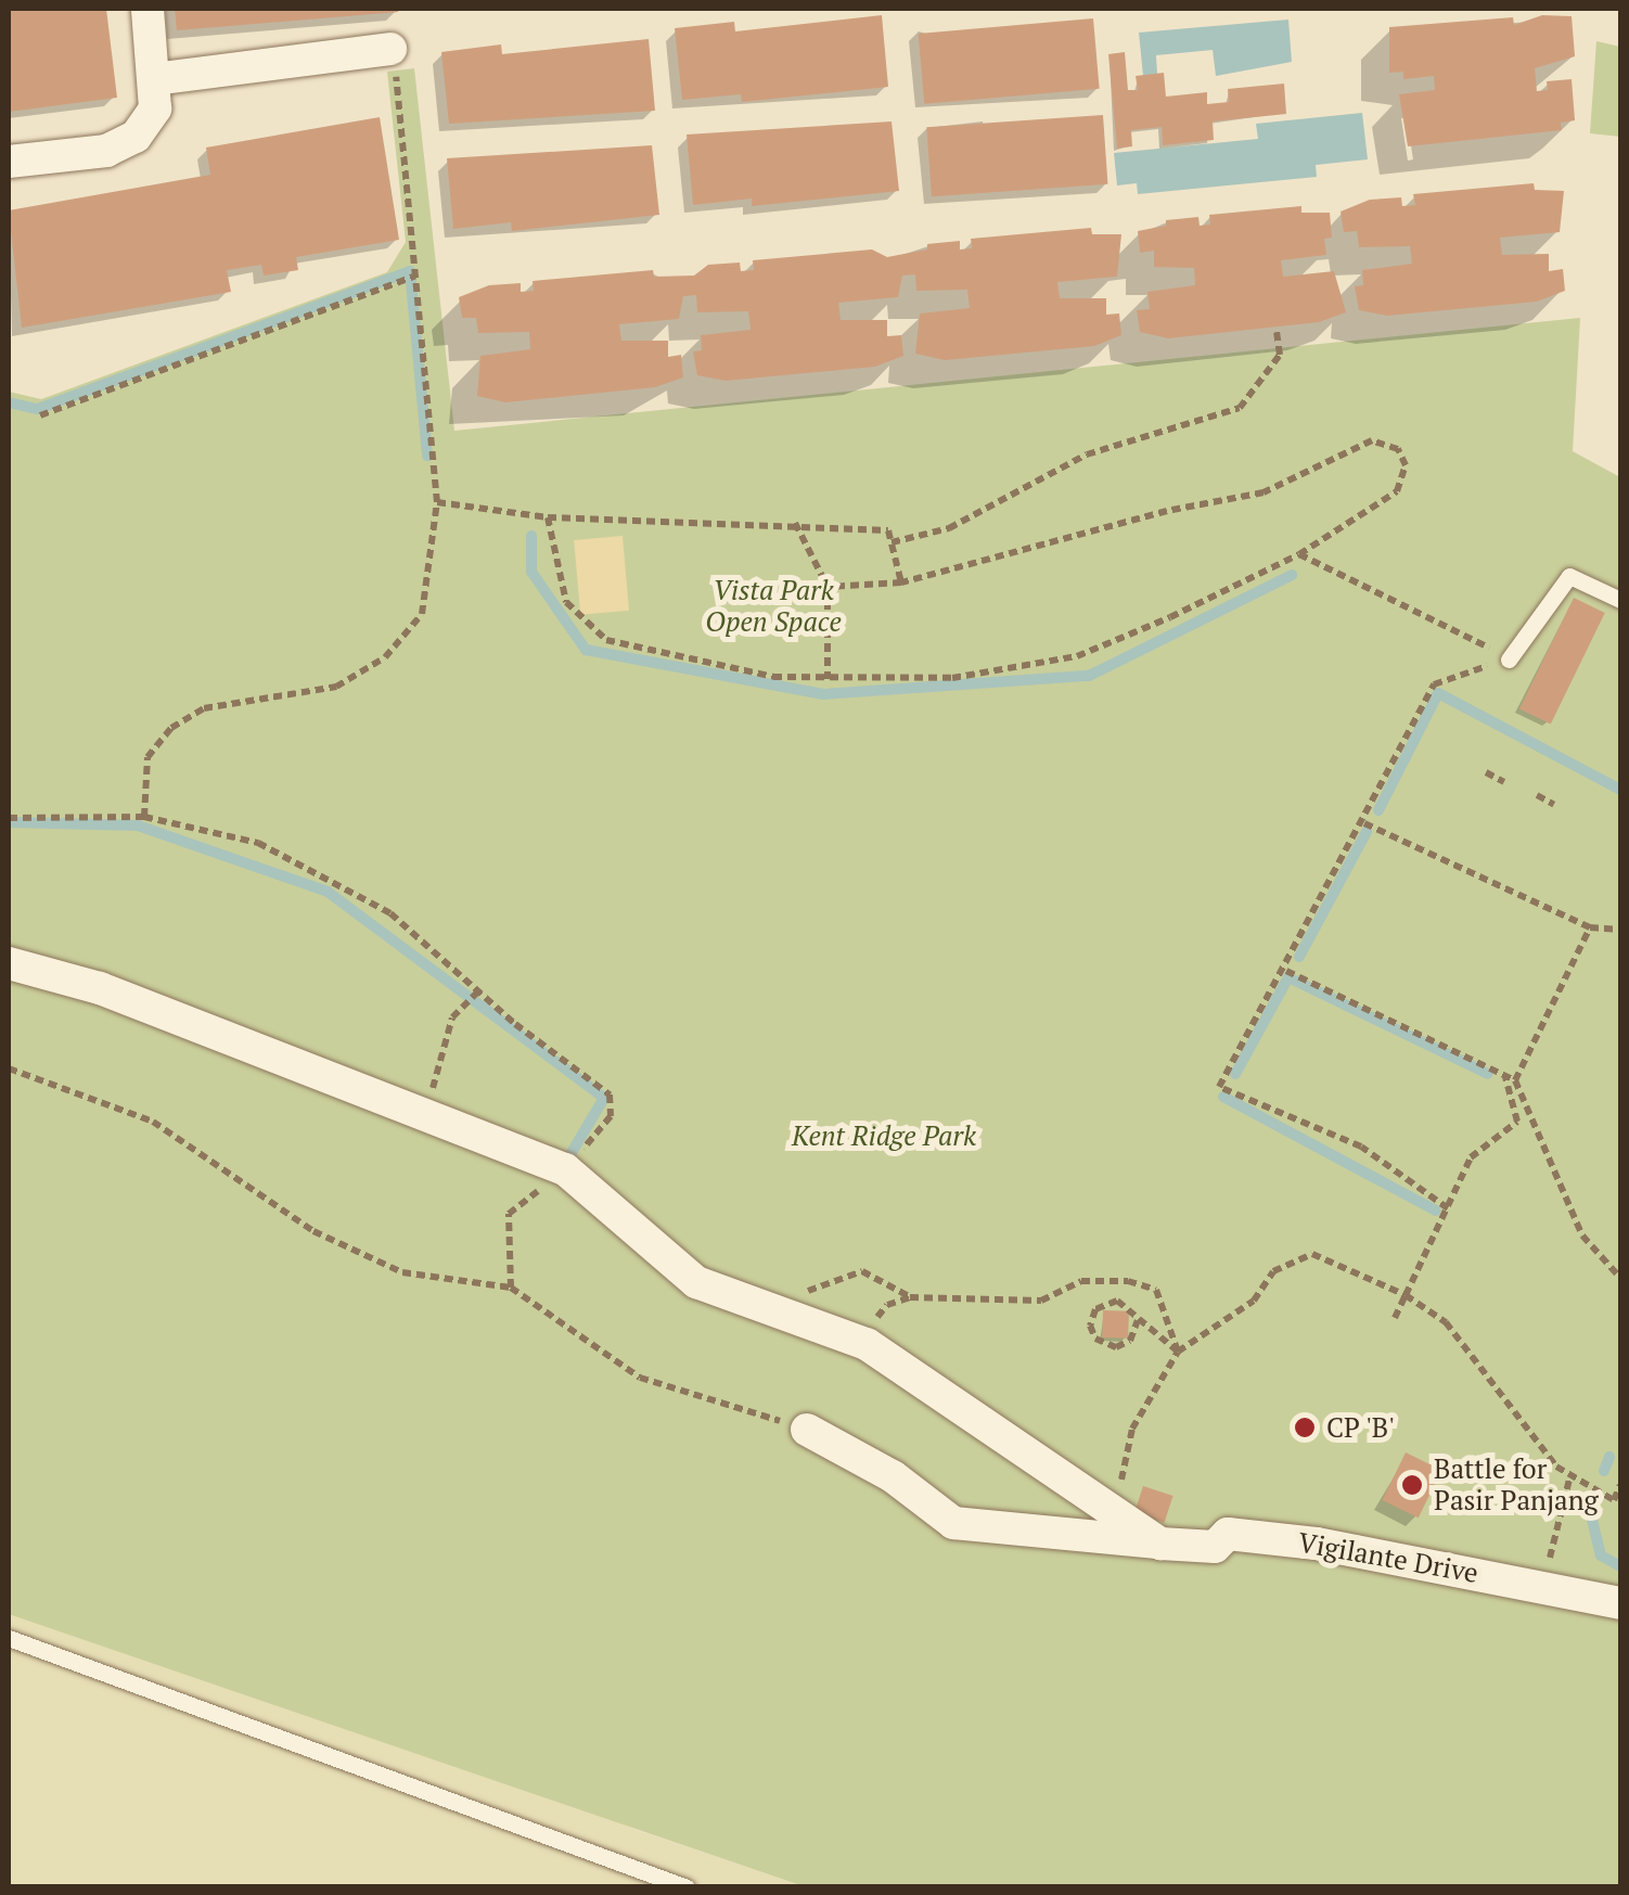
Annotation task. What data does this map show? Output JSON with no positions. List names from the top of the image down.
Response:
{
  "streets": {
    "street": ["Vigilante Drive"]
  },
  "parks": ["Vista Park Open Space", "Kent Ridge Park"],
  "places": ["CP 'B'", "Battle for Pasir Panjang"]
}
